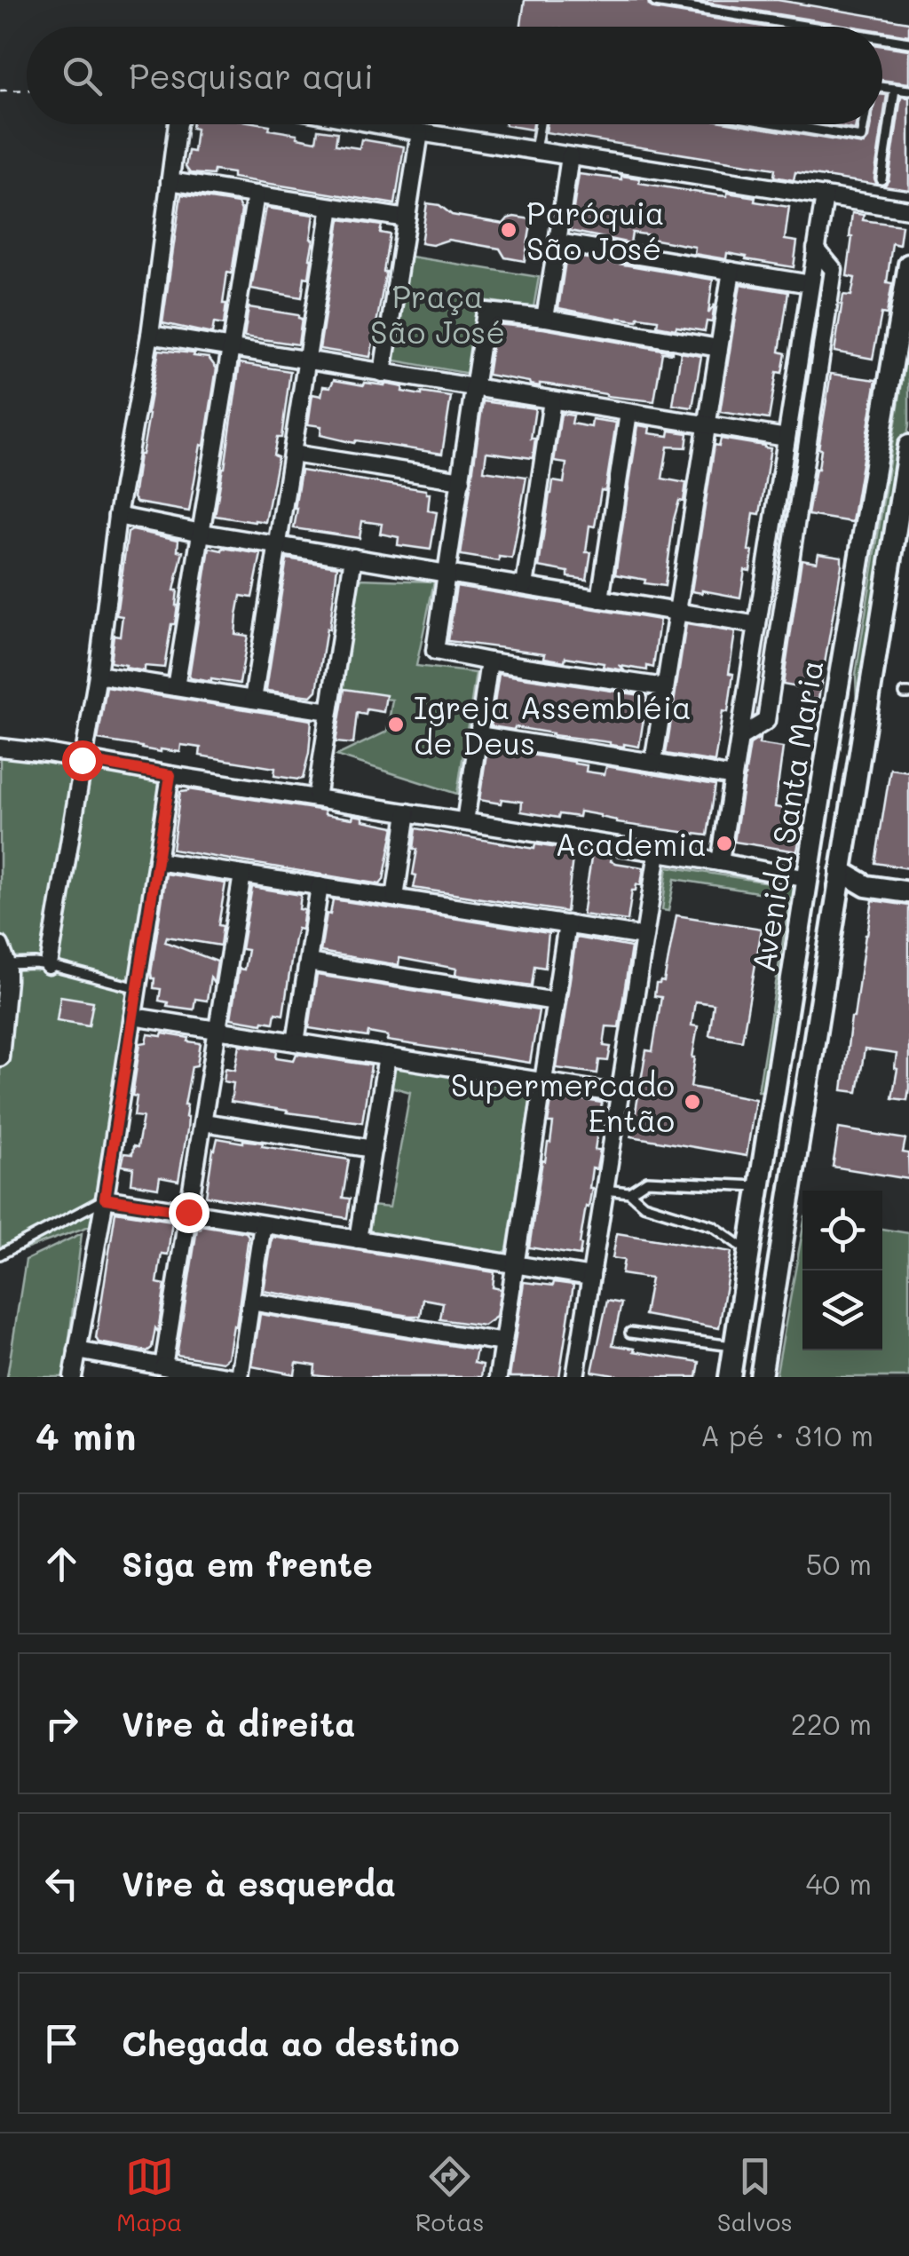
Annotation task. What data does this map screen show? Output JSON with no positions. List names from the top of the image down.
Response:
{
  "streets": {
    "main road": ["Avenida Santa Maria"]
  },
  "parks": ["Praça São José"],
  "places": [
    "Paróquia São José",
    "Igreja Assembléia de Deus",
    "Academia",
    "Supermercado Então"
  ],
  "page": {
    "search": "Pesquisar aqui",
    "heading": ["4 min", "A pé · 310 m"],
    "list": [
      ["Siga em frente", "50 m"],
      ["Vire à direita", "220 m"],
      ["Vire à esquerda", "40 m"],
      "Chegada ao destino"
    ],
    "nav": ["Mapa", "Rotas", "Salvos"]
  }
}
